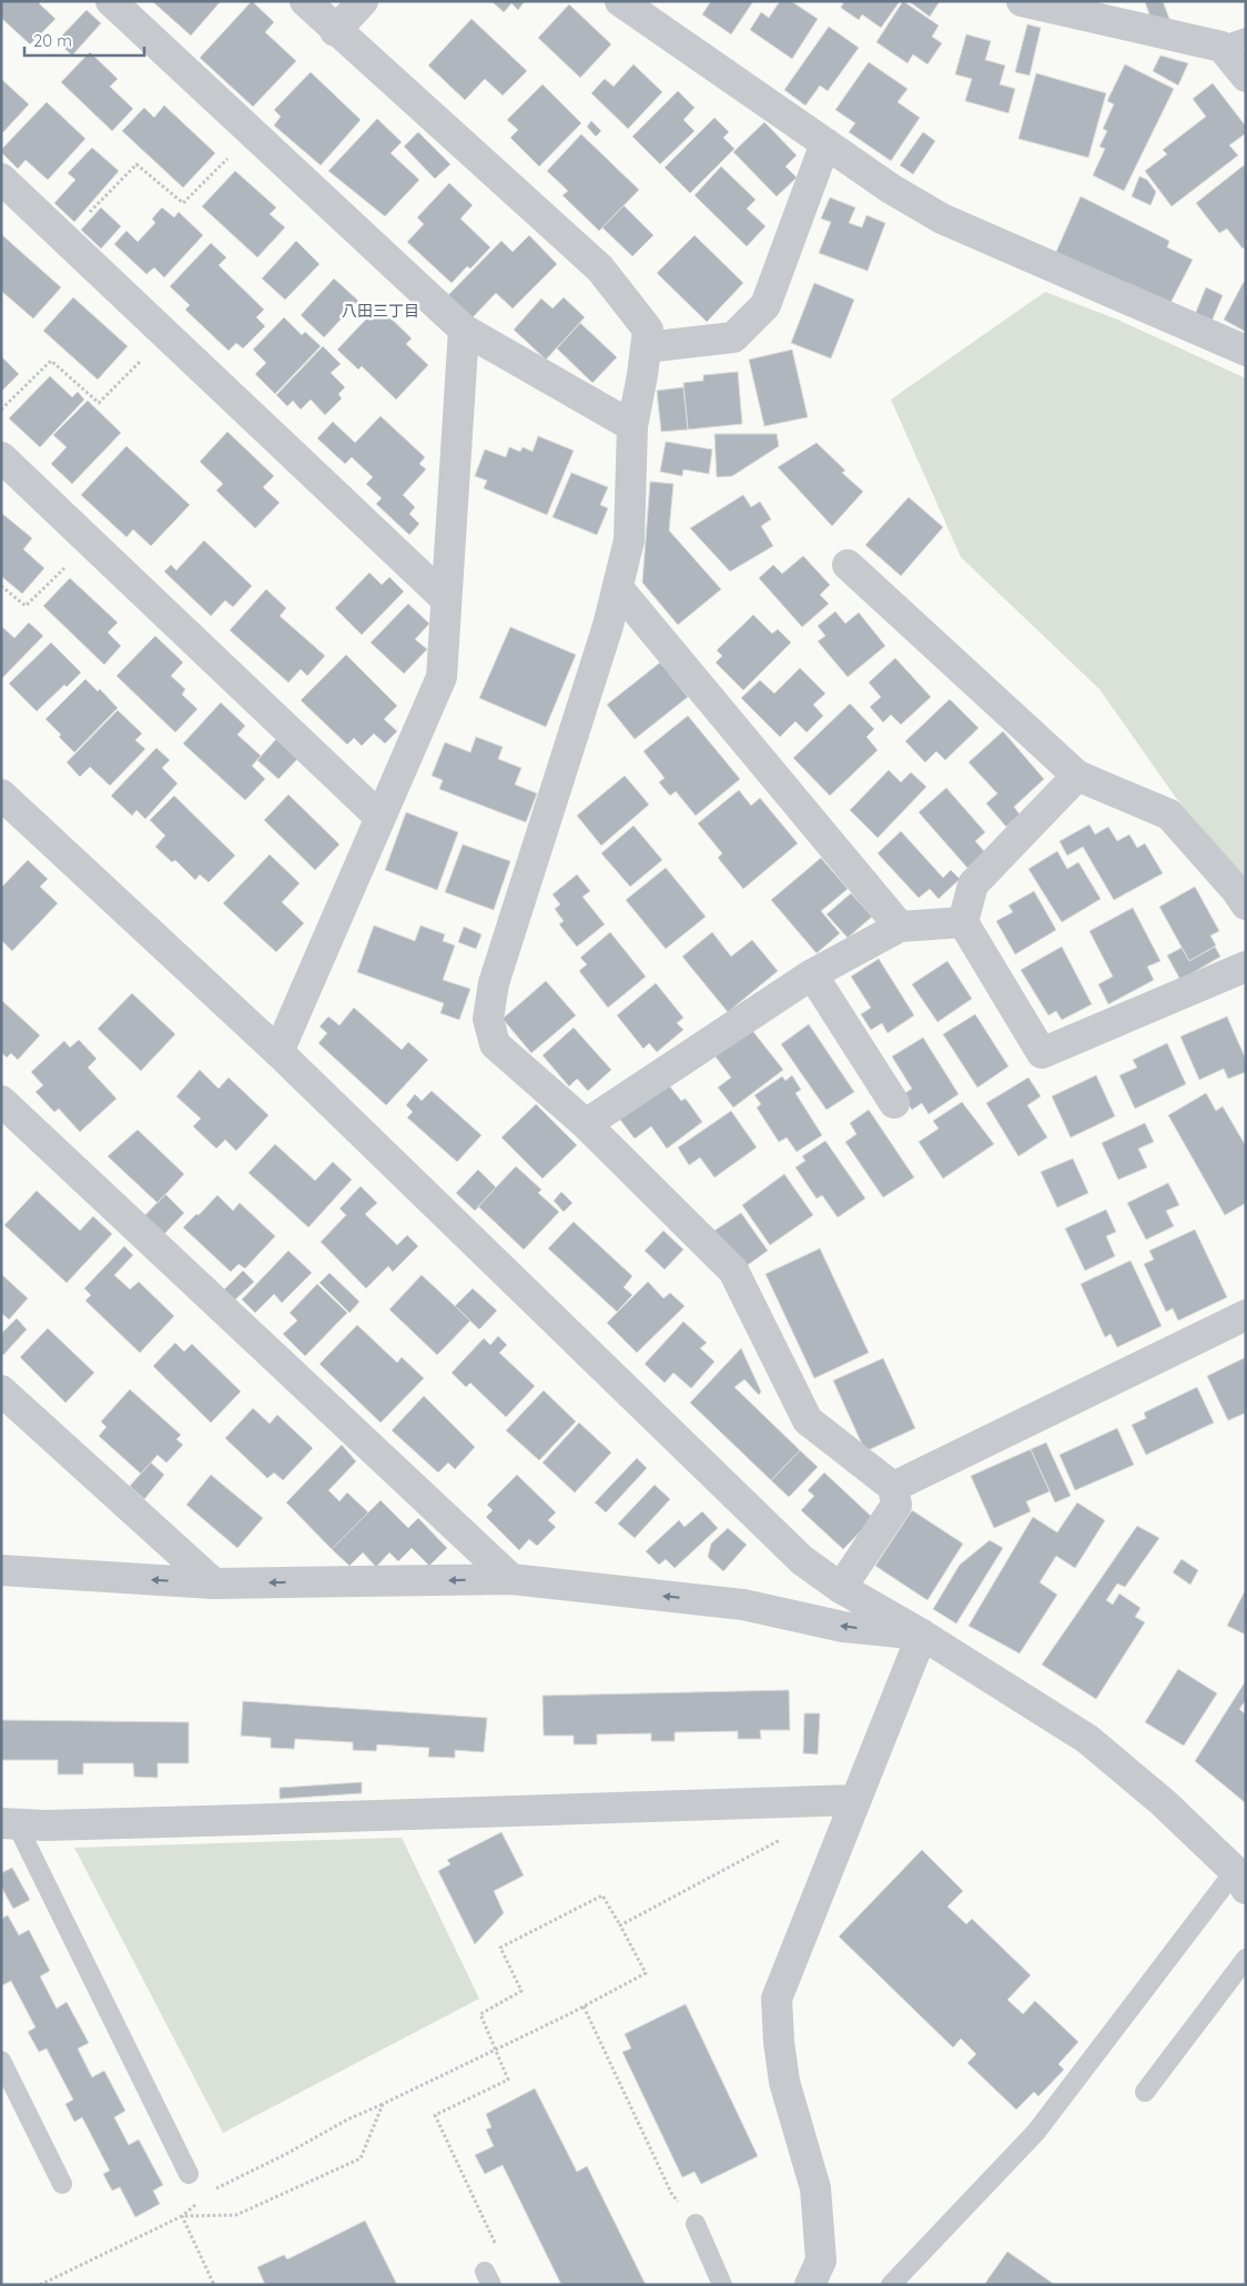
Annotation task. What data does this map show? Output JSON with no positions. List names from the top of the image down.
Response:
{
  "districts": ["八田三丁目"],
  "scale_bar": "20 m"
}
